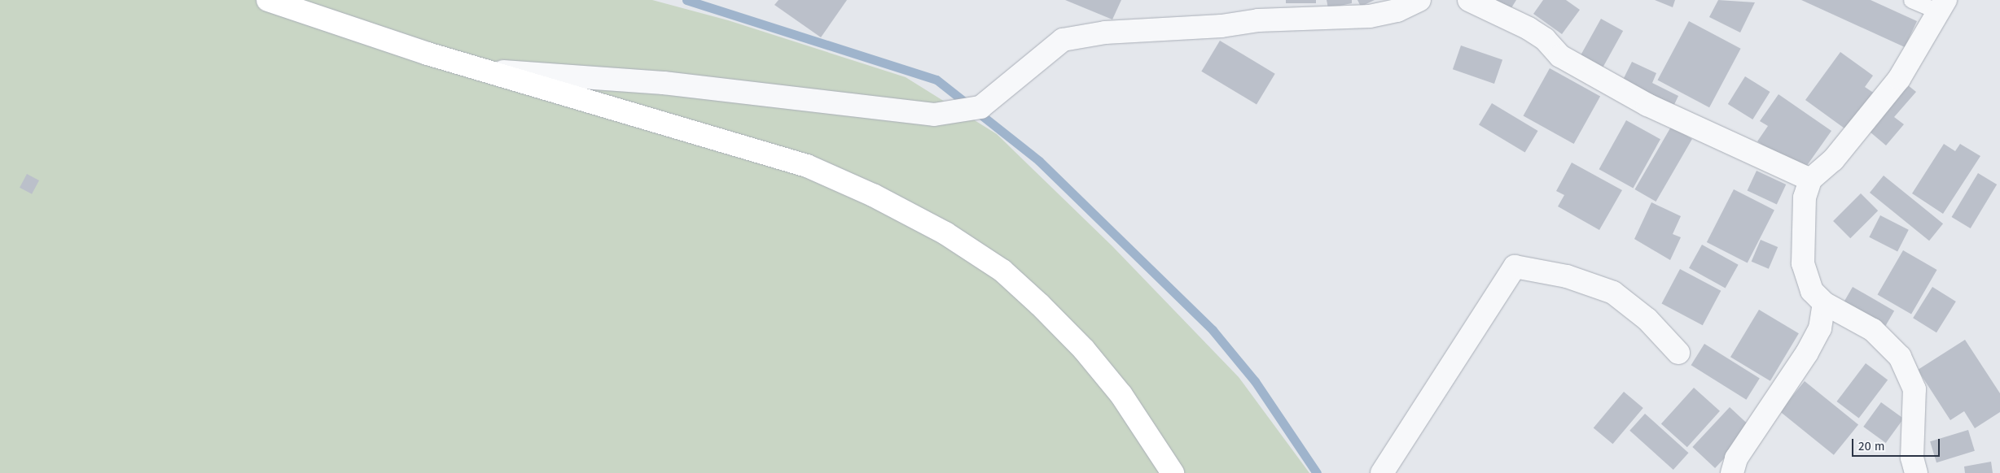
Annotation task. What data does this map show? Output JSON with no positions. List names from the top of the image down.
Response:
{
  "scale_bar": "20 m"
}
